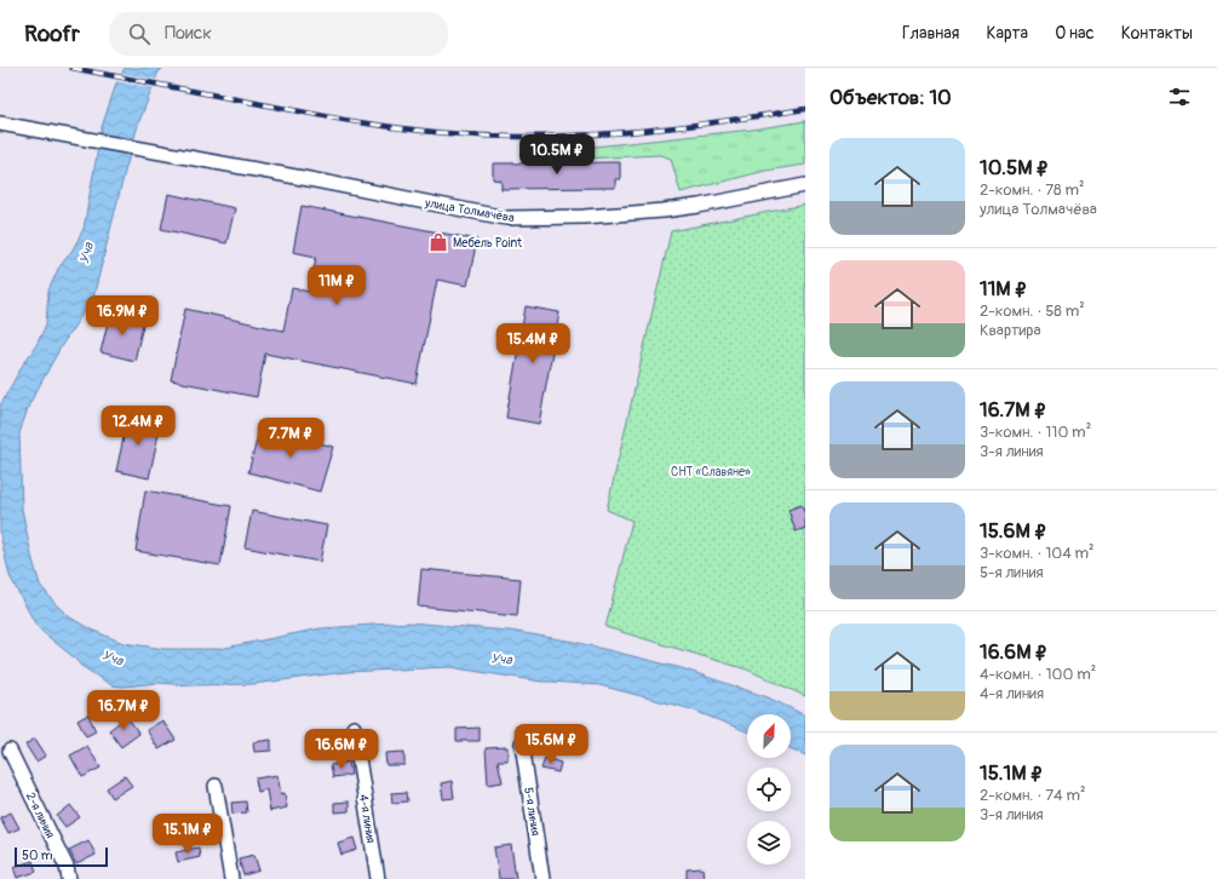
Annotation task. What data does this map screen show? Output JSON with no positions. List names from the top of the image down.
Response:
{
  "streets": {
    "street": [
      "улица Толмачёва",
      "5-я линия",
      "2-я линия",
      "4-я линия"
    ]
  },
  "water": ["Уча"],
  "parks": ["СНТ «Славяне»"],
  "places": {
    "shop": ["Мебель Point"]
  },
  "scale_bar": "50 m",
  "north": "top right",
  "page": {
    "header": "Roofr",
    "search": "Поиск",
    "nav": [
      "Главная",
      "Карта",
      "О нас",
      "Контакты"
    ],
    "heading": "Объектов: 10",
    "list": [
      {
        "name": "10.5M ₽",
        "note": "2-комн. · 78 m² · улица Толмачёва"
      },
      {
        "name": "11M ₽",
        "note": "2-комн. · 58 m² · Квартира"
      },
      {
        "name": "16.7M ₽",
        "note": "3-комн. · 110 m² · 3-я линия"
      },
      {
        "name": "15.6M ₽",
        "note": "3-комн. · 104 m² · 5-я линия"
      },
      {
        "name": "16.6M ₽",
        "note": "4-комн. · 100 m² · 4-я линия"
      },
      {
        "name": "15.1M ₽",
        "note": "2-комн. · 74 m² · 3-я линия"
      }
    ],
    "price": [
      "10.5M ₽",
      "11M ₽",
      "16.9M ₽",
      "15.4M ₽",
      "12.4M ₽",
      "7.7M ₽",
      "16.7M ₽",
      "15.6M ₽",
      "16.6M ₽",
      "15.1M ₽"
    ],
    "scale": "50 m"
  }
}
